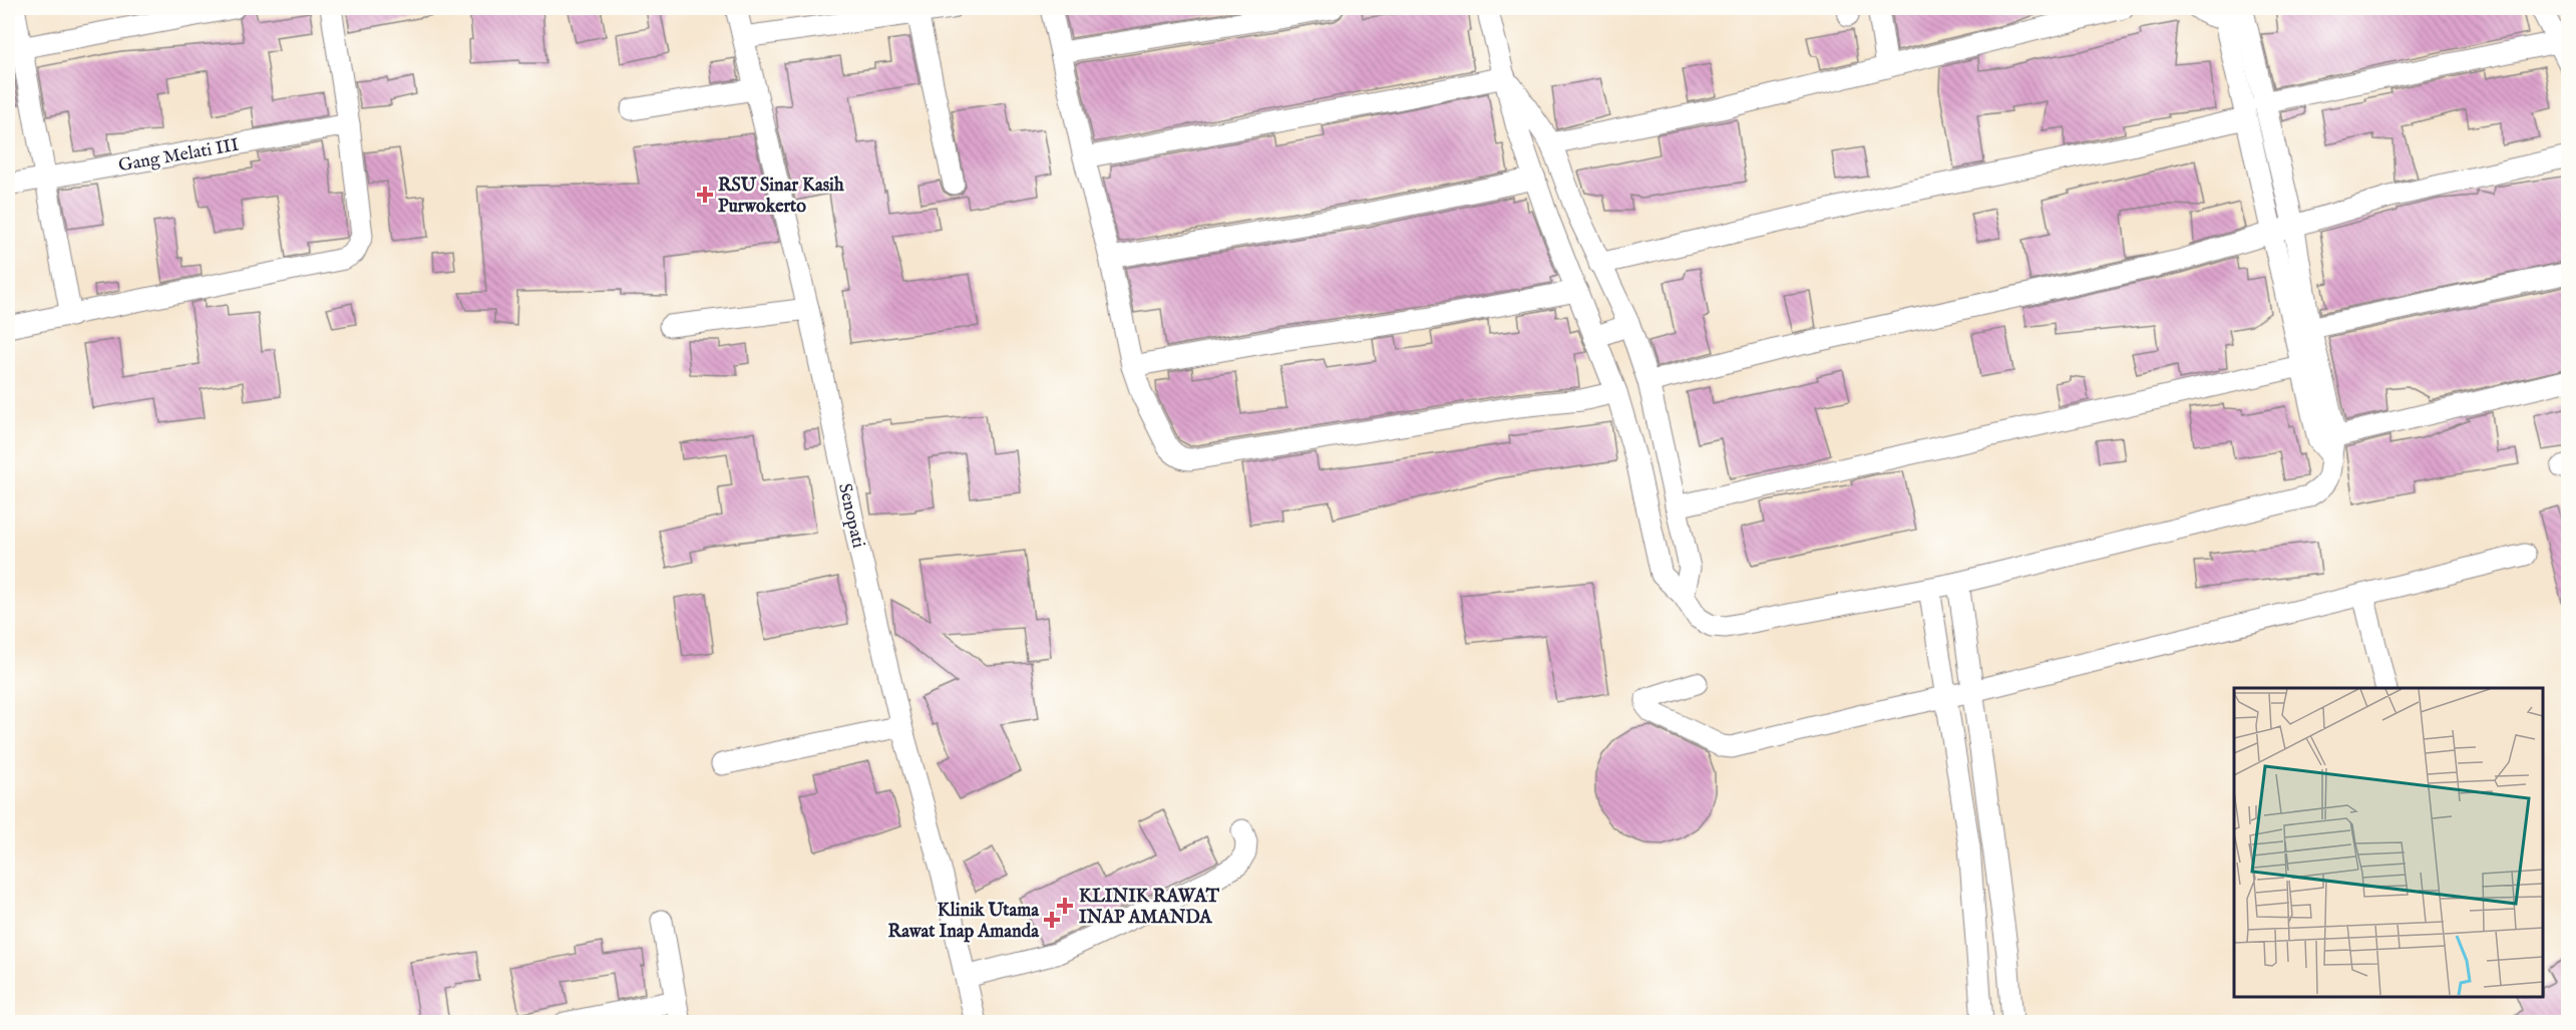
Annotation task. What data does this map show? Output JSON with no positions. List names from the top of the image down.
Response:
{
  "streets": {
    "street": ["Gang Melati III", "Senopati"]
  },
  "places": {
    "health": ["RSU Sinar Kasih Purwokerto", "KLINIK RAWAT INAP AMANDA", "Klinik Utama Rawat Inap Amanda"]
  }
}
